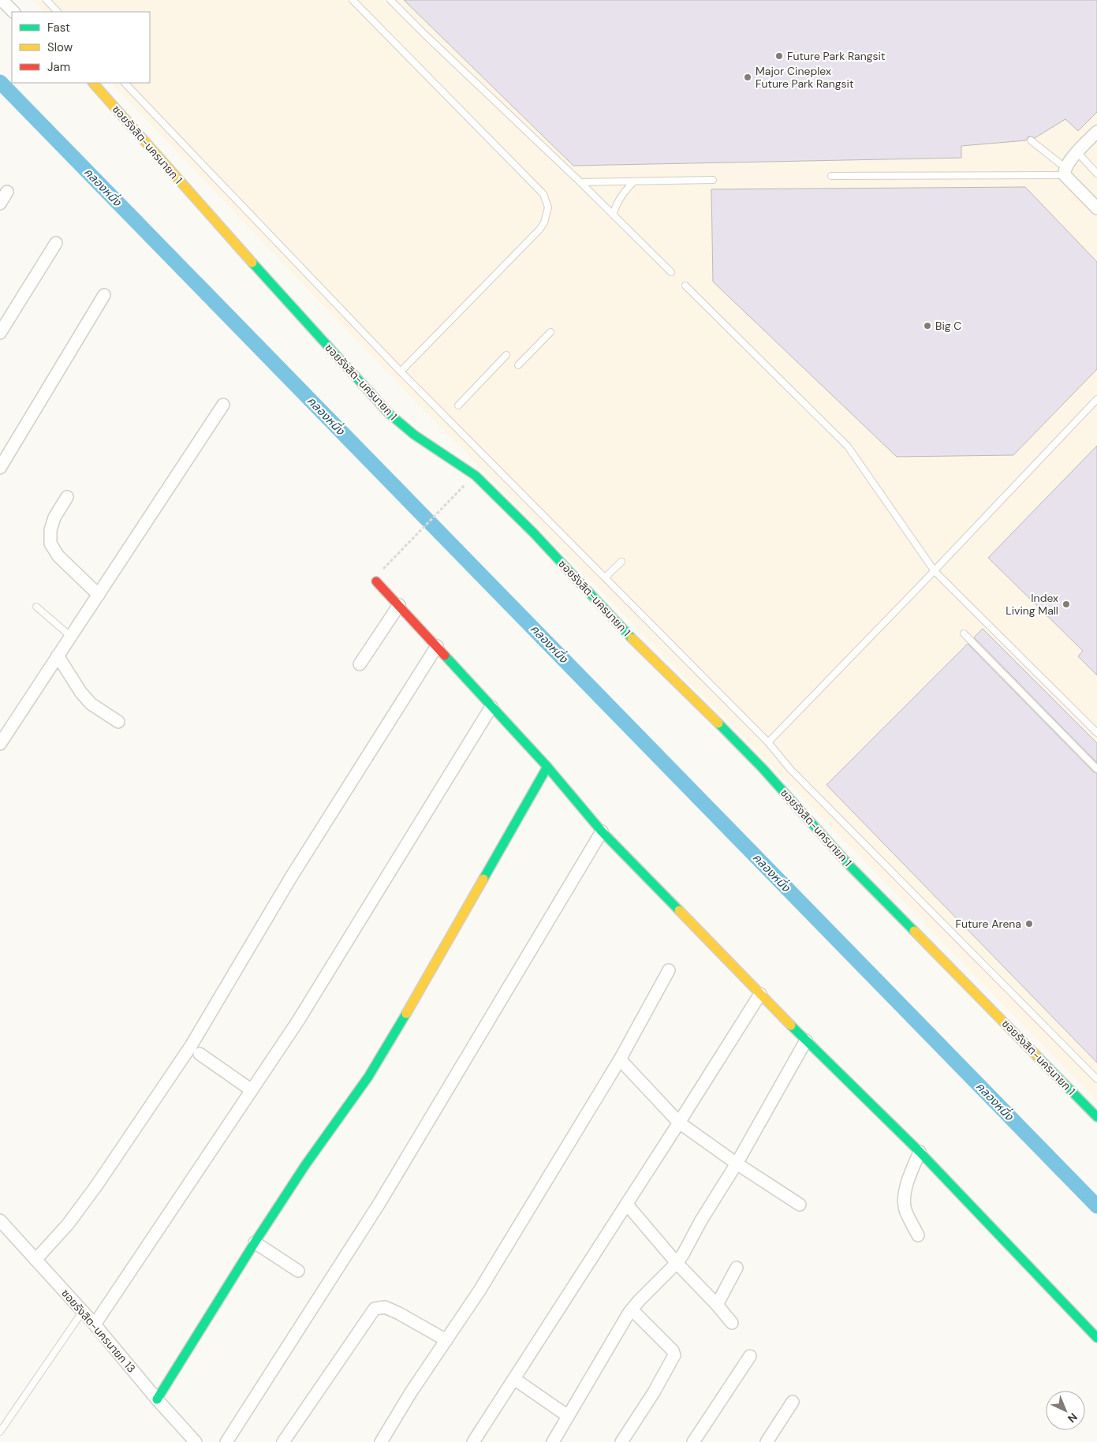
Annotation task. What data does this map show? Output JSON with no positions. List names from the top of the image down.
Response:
{
  "streets": {
    "street": ["ซอยรังสิต-นครนายก 1", "ซอยรังสิต-นครนายก 13"]
  },
  "water": ["คลองหนึ่ง"],
  "places": [
    "Future Park Rangsit",
    "Major Cineplex Future Park Rangsit",
    "Big C",
    "Index Living Mall",
    "Future Arena"
  ],
  "legend": ["Fast", "Slow", "Jam"],
  "north": "bottom right"
}
